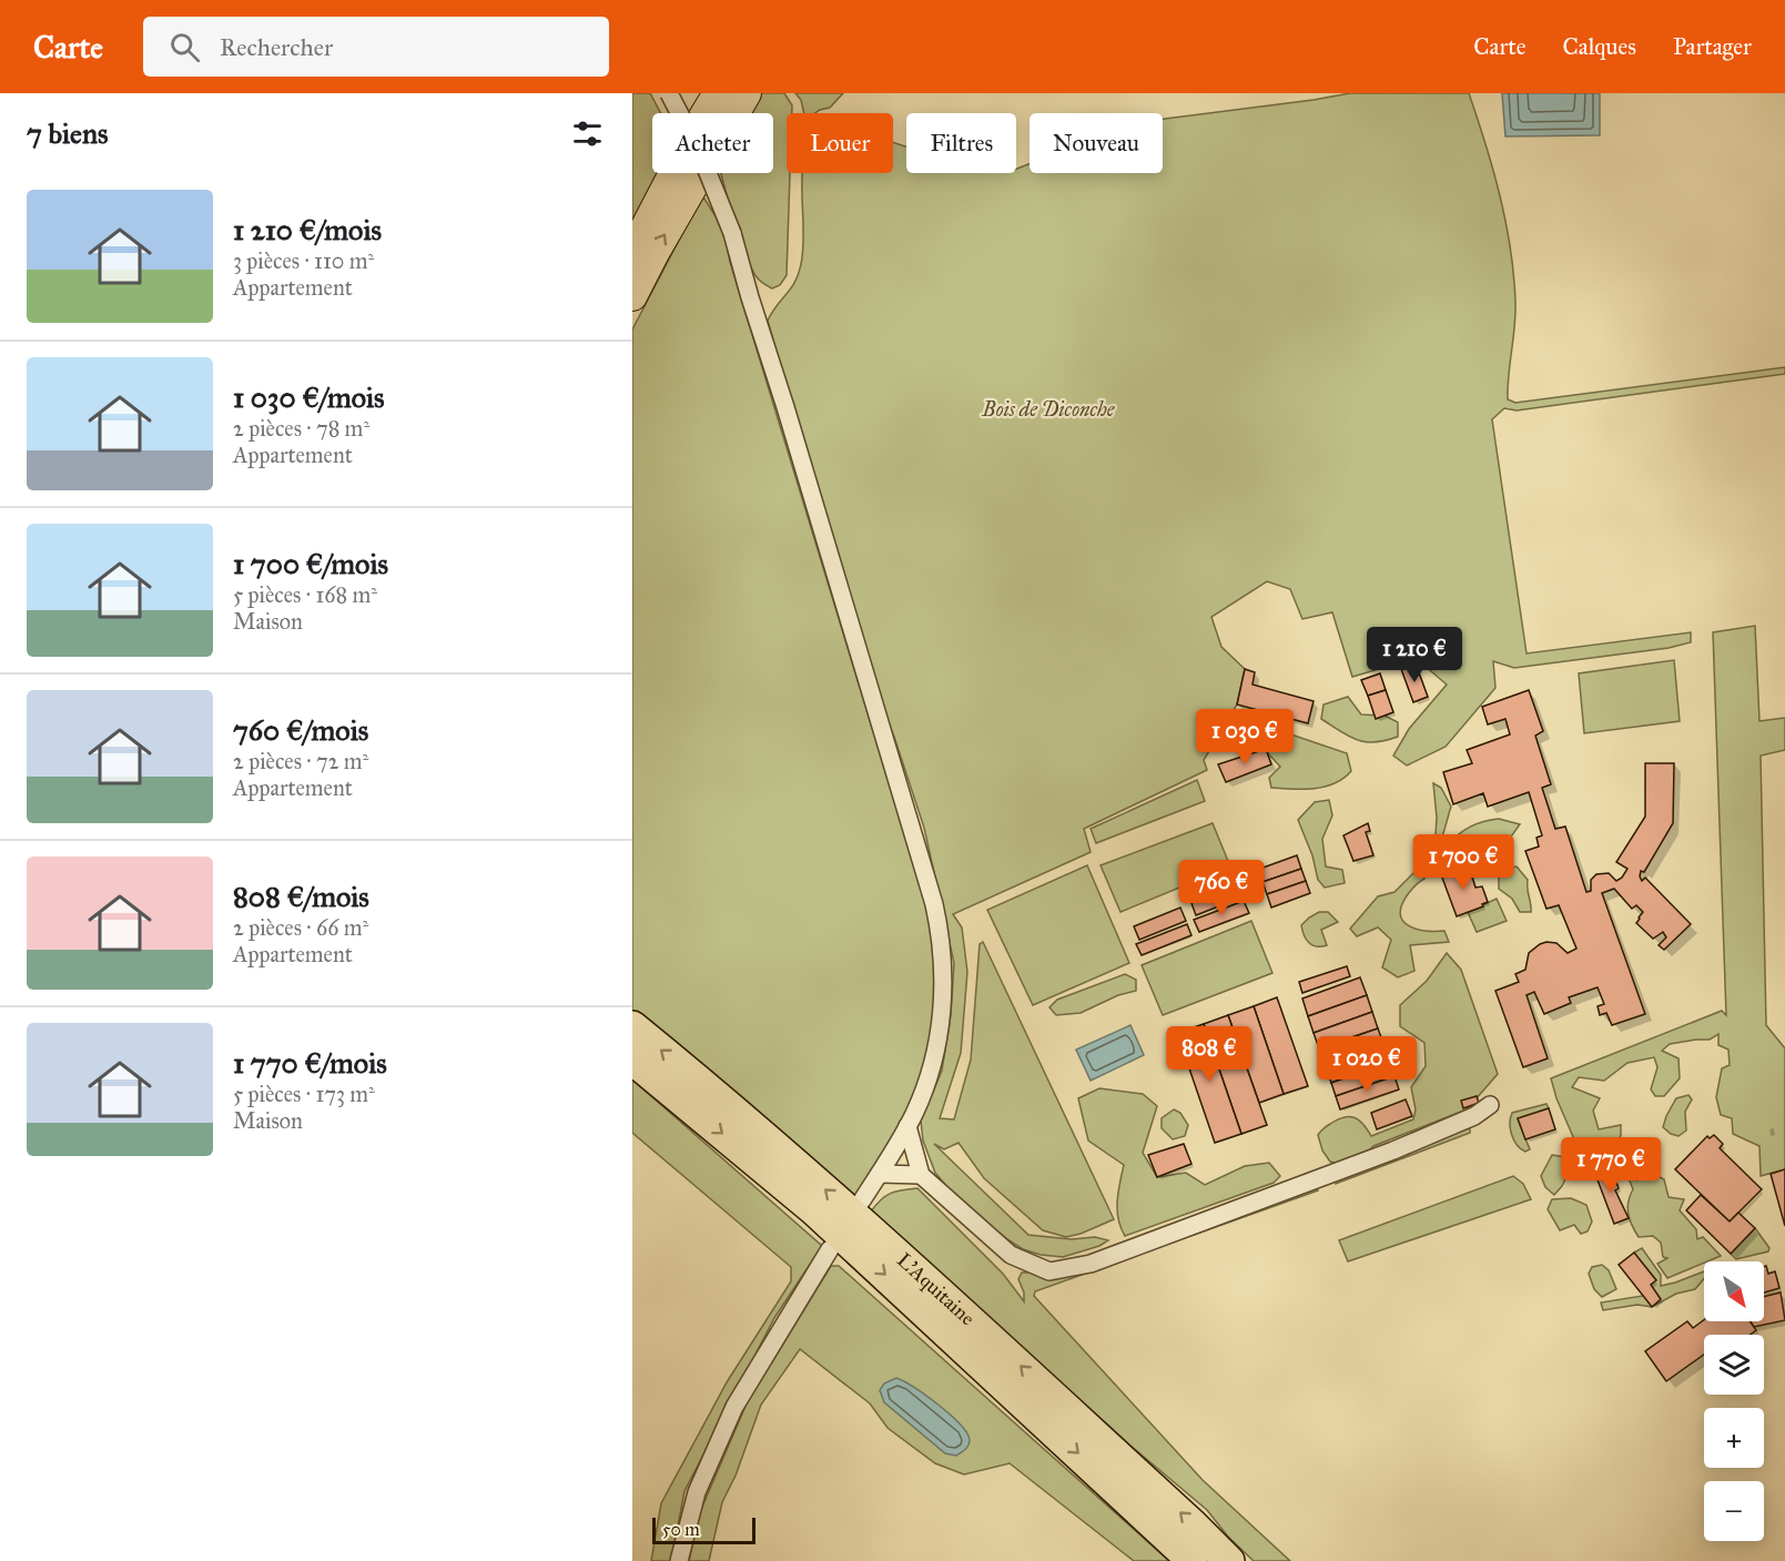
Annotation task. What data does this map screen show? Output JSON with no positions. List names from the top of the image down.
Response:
{
  "streets": {
    "highway": ["L'Aquitaine"]
  },
  "parks": ["Bois de Diconche"],
  "scale_bar": "50 m",
  "north": "bottom right",
  "page": {
    "header": "Carte",
    "search": "Rechercher",
    "nav": ["Carte", "Calques", "Partager"],
    "heading": "7 biens",
    "chip": [
      "Acheter",
      "Louer",
      "Filtres",
      "Nouveau"
    ],
    "list": [
      {
        "name": "1 210 €/mois",
        "note": "3 pièces · 110 m² · Appartement"
      },
      {
        "name": "1 030 €/mois",
        "note": "2 pièces · 78 m² · Appartement"
      },
      {
        "name": "1 700 €/mois",
        "note": "5 pièces · 168 m² · Maison"
      },
      {
        "name": "760 €/mois",
        "note": "2 pièces · 72 m² · Appartement"
      },
      {
        "name": "808 €/mois",
        "note": "2 pièces · 66 m² · Appartement"
      },
      {
        "name": "1 770 €/mois",
        "note": "5 pièces · 173 m² · Maison"
      }
    ],
    "price": [
      "1 210 €",
      "1 030 €",
      "1 700 €",
      "760 €",
      "808 €",
      "1 020 €",
      "1 770 €"
    ],
    "map_buttons": ["+", "−"],
    "scale": "50 m"
  }
}
